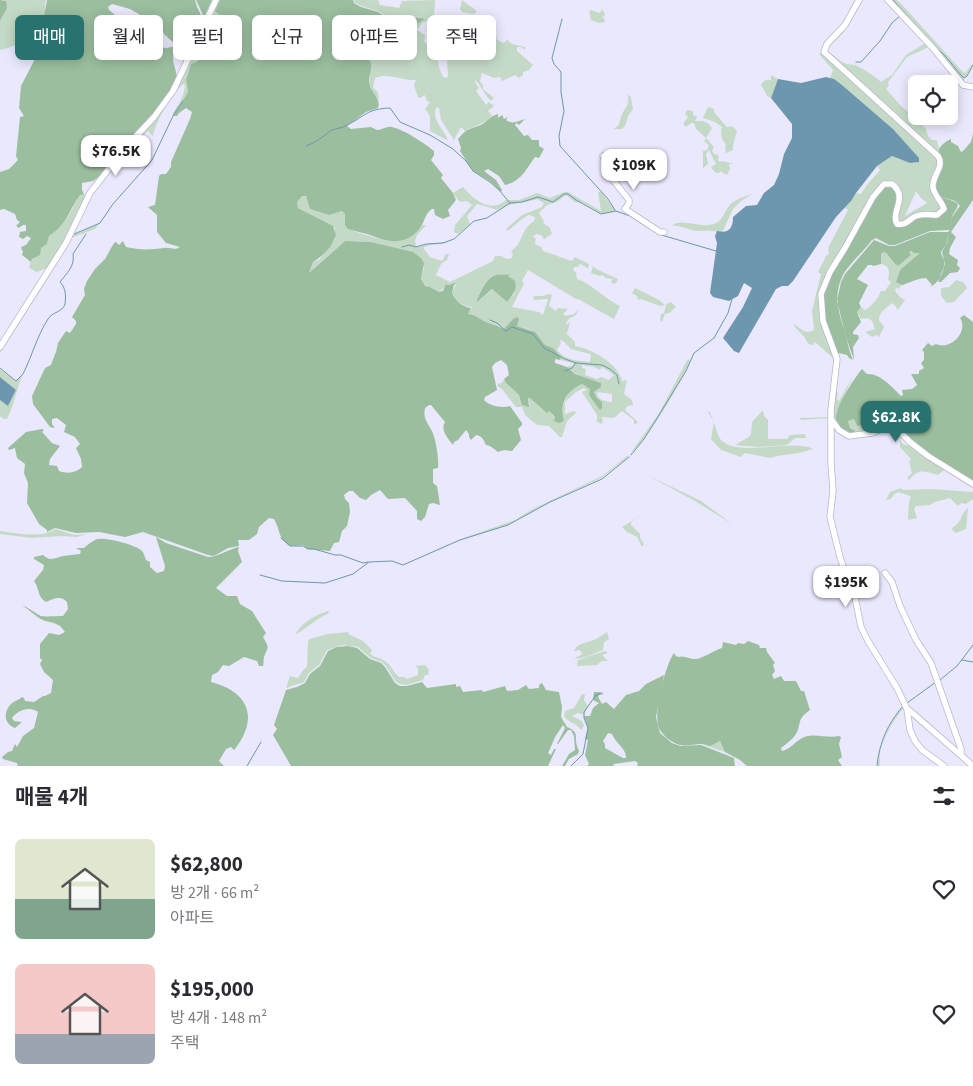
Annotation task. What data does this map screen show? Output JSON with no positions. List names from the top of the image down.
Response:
{
  "page": {
    "chip": [
      "매매",
      "월세",
      "필터",
      "신규",
      "아파트",
      "주택"
    ],
    "price": [
      "$76.5K",
      "$109K",
      "$62.8K",
      "$195K"
    ],
    "heading": "매물 4개",
    "list": [
      {
        "name": "$62,800",
        "note": "방 2개 · 66 m² · 아파트"
      },
      {
        "name": "$195,000",
        "note": "방 4개 · 148 m² · 주택"
      }
    ]
  }
}
